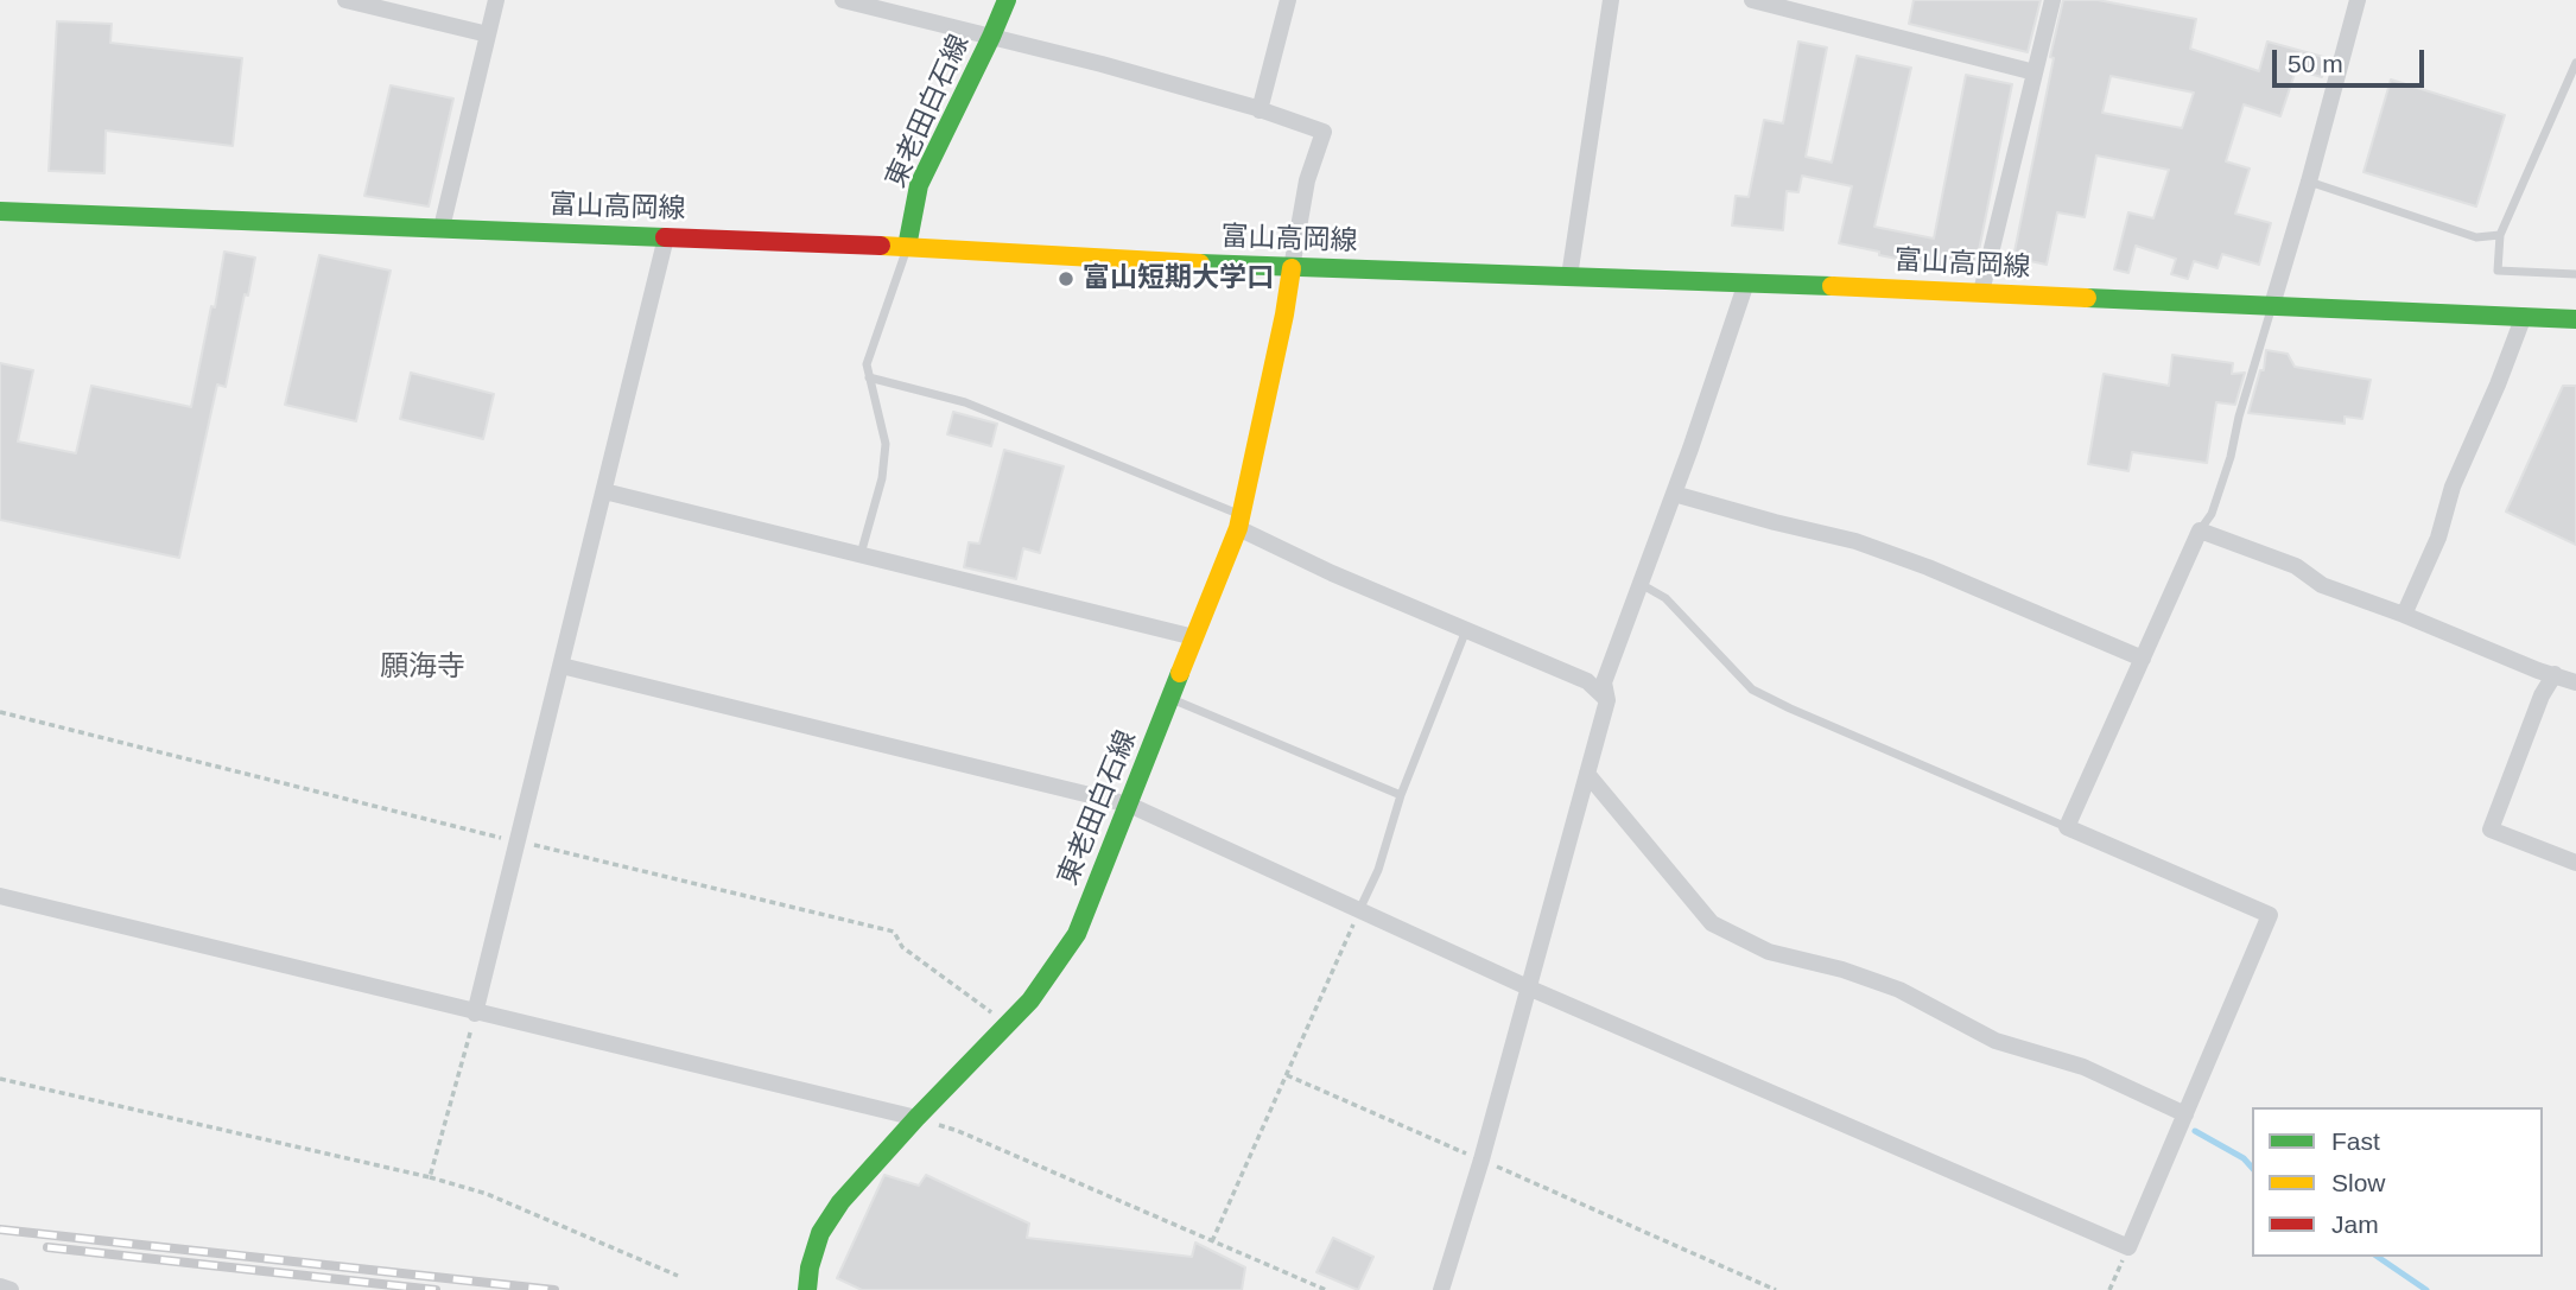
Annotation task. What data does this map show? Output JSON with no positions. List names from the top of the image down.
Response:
{
  "streets": {
    "main road": ["東老田白石線", "富山高岡線"]
  },
  "crossings": [
    ["東老田白石線", "富山高岡線"]
  ],
  "districts": ["願海寺"],
  "places": ["富山短期大学口"],
  "legend": ["Fast", "Slow", "Jam"],
  "scale_bar": "50 m"
}
